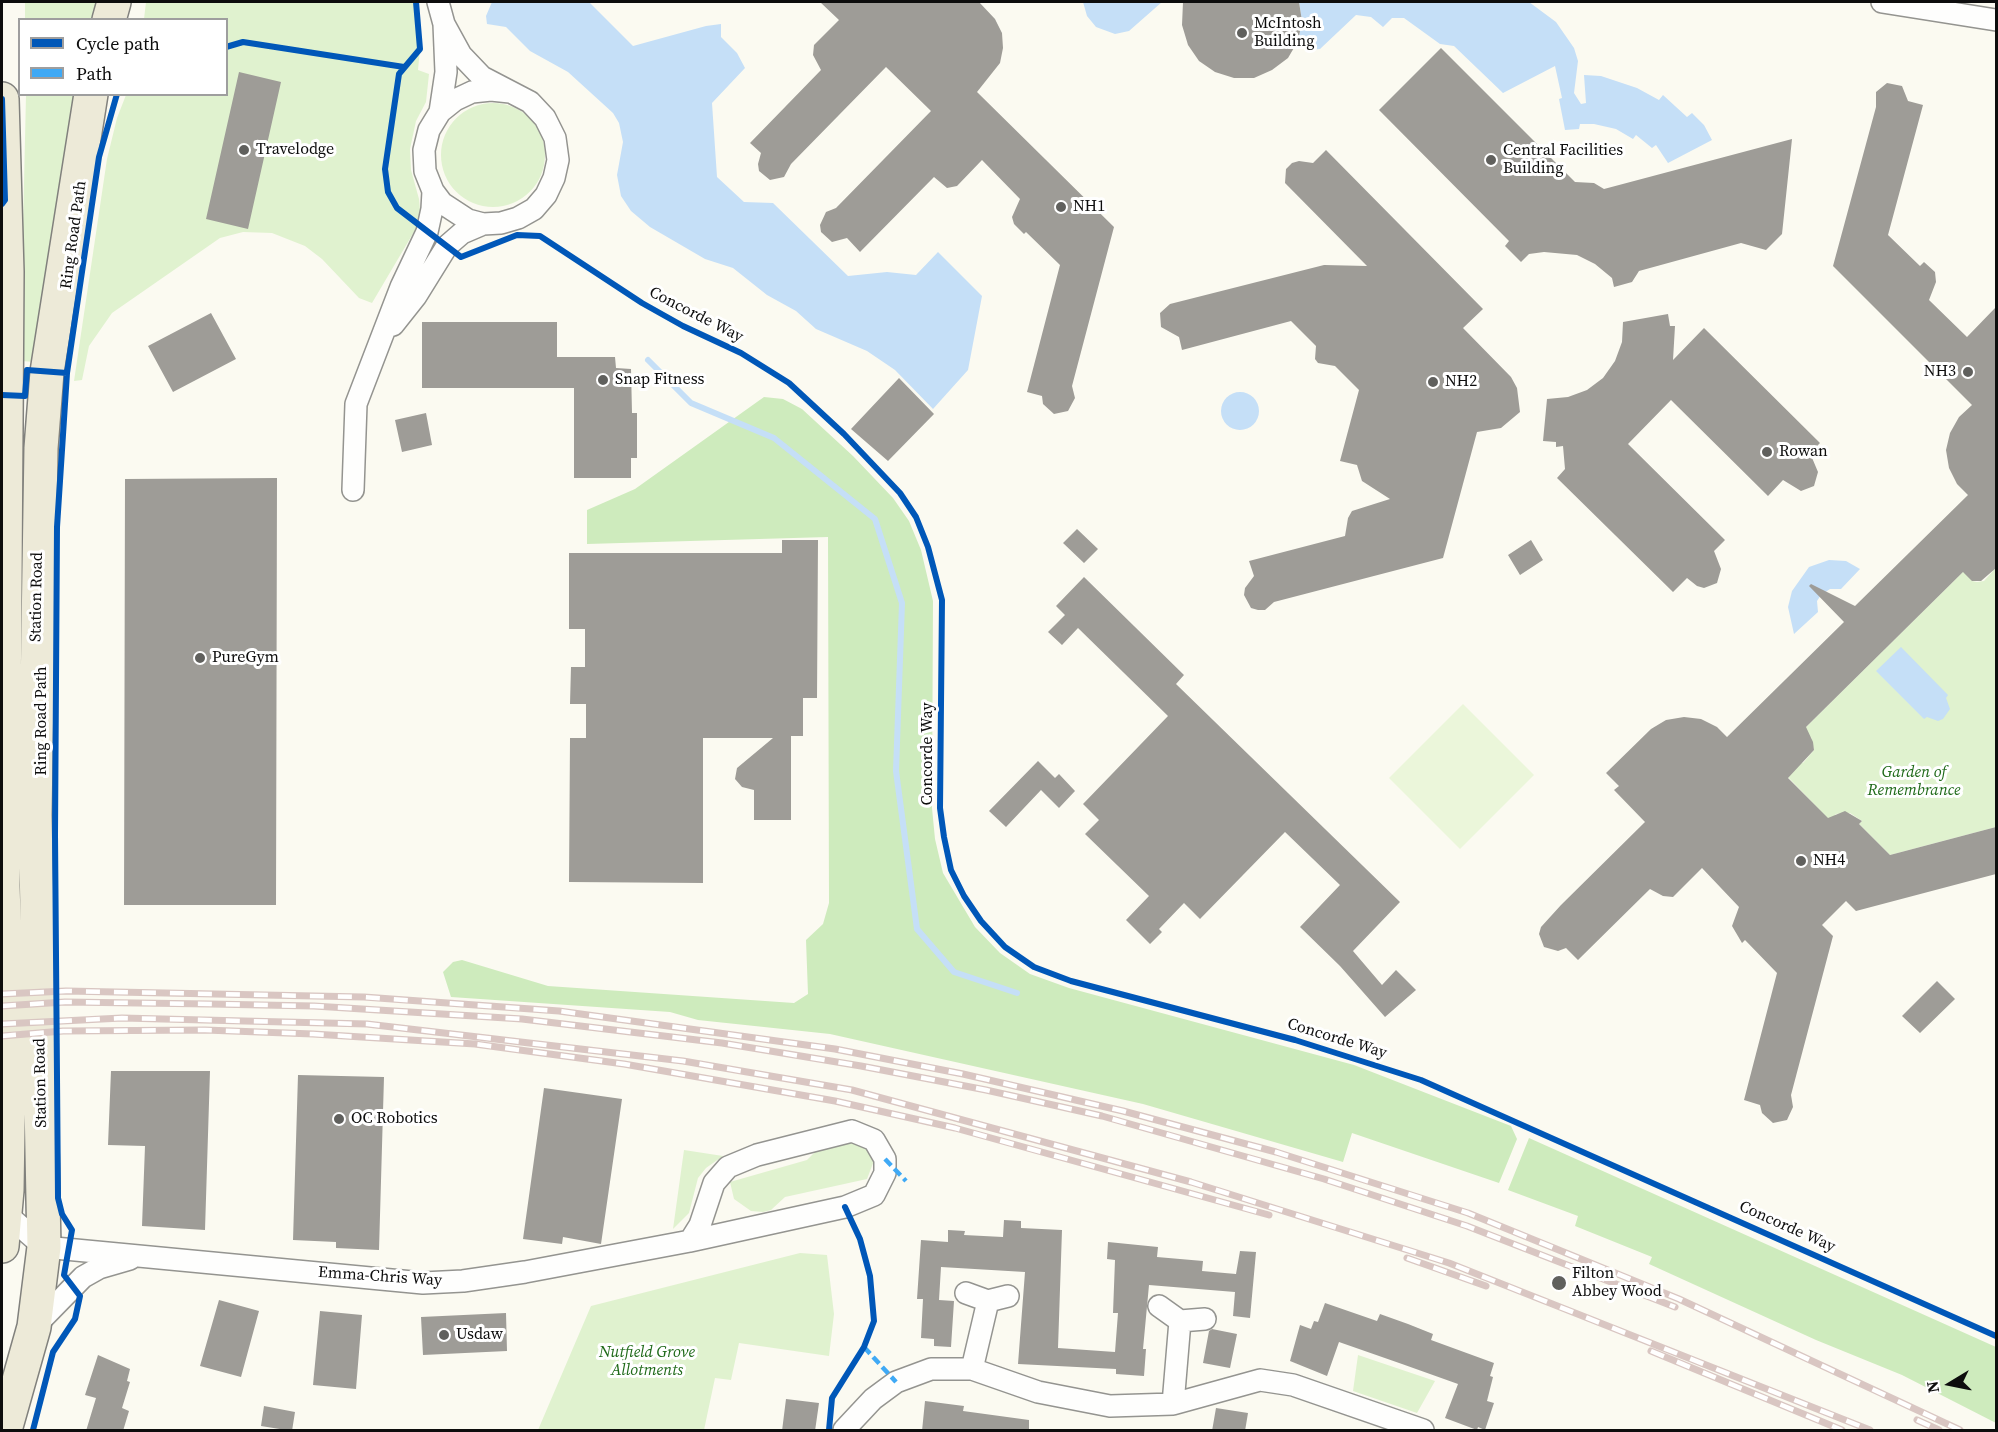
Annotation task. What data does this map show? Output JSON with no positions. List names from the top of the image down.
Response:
{
  "streets": {
    "main road": ["Station Road"],
    "street": ["Emma-Chris Way"],
    "cycle path": ["Ring Road Path", "Concorde Way"]
  },
  "crossings": [
    ["Station Road", "Emma-Chris Way"]
  ],
  "parks": ["Garden of Remembrance", "Nutfield Grove Allotments"],
  "places": [
    "McIntosh Building",
    "Travelodge",
    "Central Facilities Building",
    "NH1",
    "NH3",
    "Snap Fitness",
    "NH2",
    "Rowan",
    "PureGym",
    "NH4",
    "OC Robotics",
    "Filton Abbey Wood",
    "Usdaw"
  ],
  "legend": ["Cycle path", "Path"],
  "north": "left"
}
